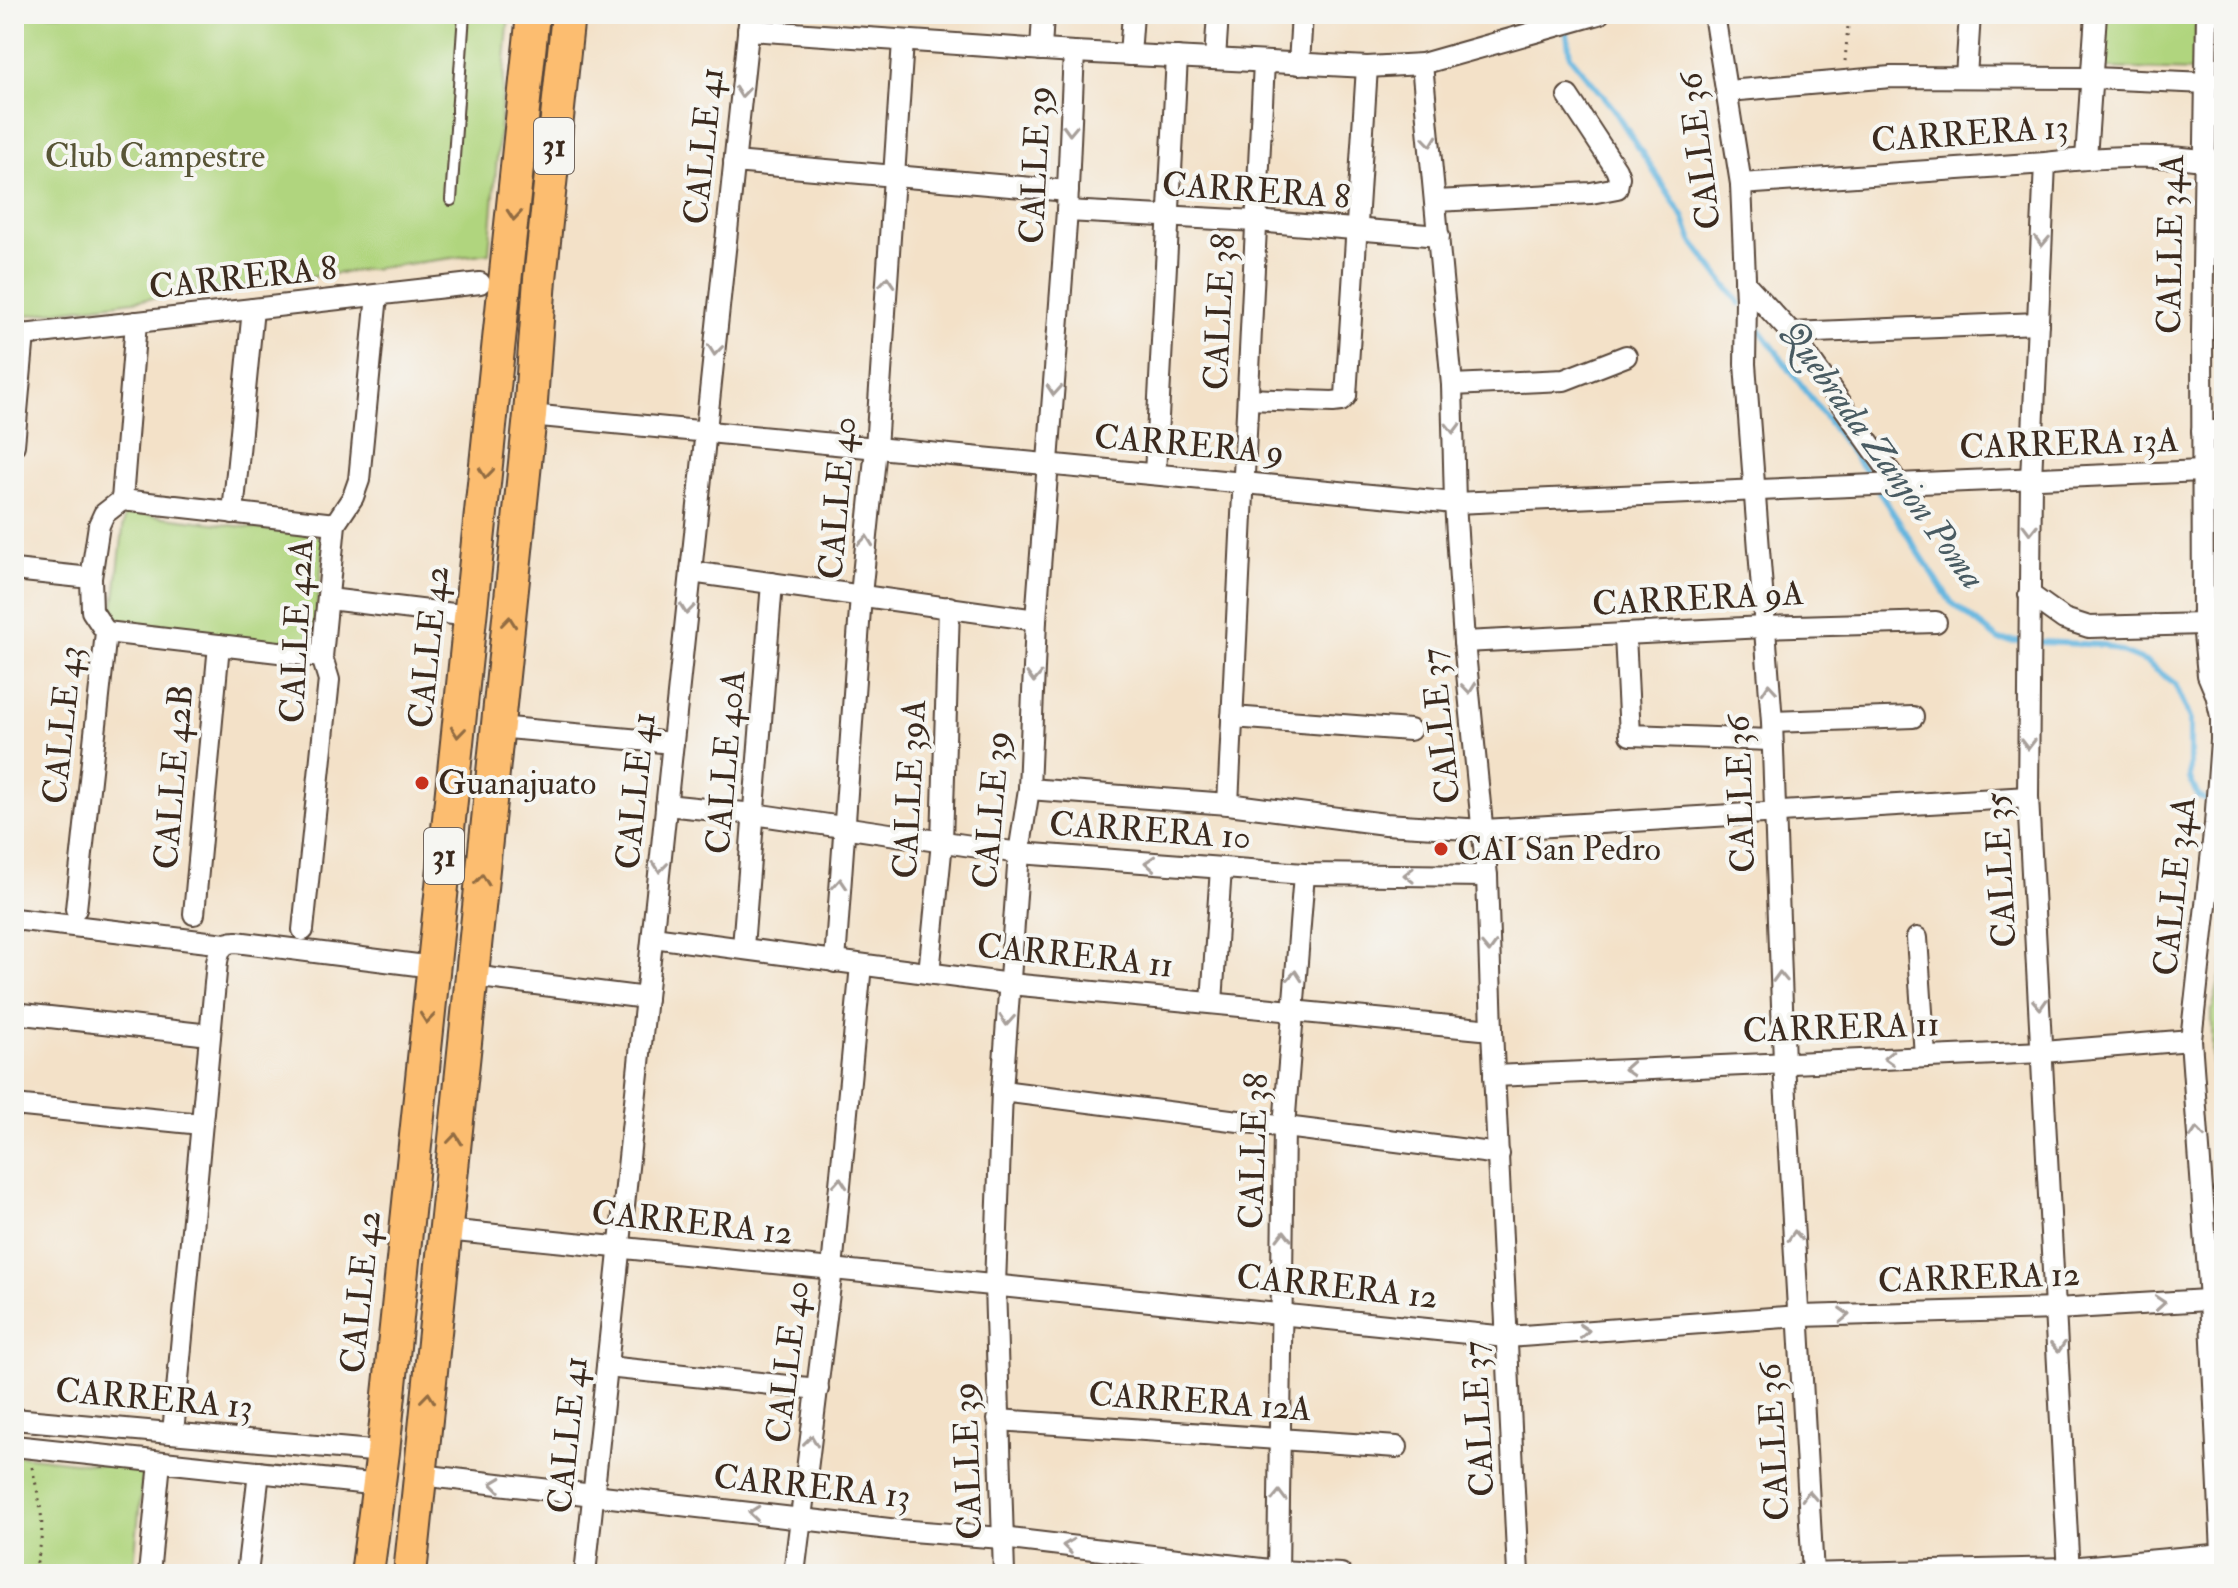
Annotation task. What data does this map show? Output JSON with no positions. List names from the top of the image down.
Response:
{
  "streets": {
    "main road": ["31", "CALLE 42"],
    "street": [
      "CARRERA 13",
      "CALLE 41",
      "CALLE 36",
      "CALLE 39",
      "CARRERA 8",
      "CALLE 34A",
      "CALLE 38",
      "CARRERA 13A",
      "CARRERA 9",
      "CALLE 40",
      "CARRERA 9A",
      "CALLE 42A",
      "CALLE 43",
      "CALLE 37",
      "CALLE 40A",
      "CALLE 42B",
      "CALLE 39A",
      "CARRERA 10",
      "CALLE 35",
      "CARRERA 11",
      "CARRERA 12",
      "CARRERA 12A"
    ]
  },
  "crossings": [
    ["CARRERA 13", "31"],
    ["CARRERA 13", "CALLE 41"],
    ["CARRERA 13", "CALLE 36"],
    ["CARRERA 13", "CALLE 39"],
    ["CARRERA 13", "CALLE 34A"],
    ["CARRERA 13", "CALLE 38"],
    ["CARRERA 13", "CALLE 40"],
    ["CARRERA 13", "CALLE 42"],
    ["CARRERA 13", "CALLE 35"],
    ["31", "CARRERA 9"],
    ["31", "CARRERA 12"],
    ["CALLE 41", "CARRERA 8"],
    ["CALLE 41", "CARRERA 9"],
    ["CALLE 41", "CARRERA 10"],
    ["CALLE 41", "CARRERA 11"],
    ["CALLE 41", "CARRERA 12"],
    ["CALLE 36", "CARRERA 9"],
    ["CALLE 36", "CARRERA 9A"],
    ["CALLE 36", "CARRERA 11"],
    ["CALLE 36", "CARRERA 12"],
    ["CALLE 39", "CARRERA 8"],
    ["CALLE 39", "CARRERA 9"],
    ["CALLE 39", "CARRERA 10"],
    ["CALLE 39", "CARRERA 11"],
    ["CALLE 39", "CARRERA 12"],
    ["CALLE 39", "CARRERA 12A"],
    ["CARRERA 8", "CALLE 38"],
    ["CARRERA 8", "CALLE 40"],
    ["CARRERA 8", "CALLE 42A"],
    ["CARRERA 8", "CALLE 37"],
    ["CALLE 34A", "CARRERA 13A"],
    ["CALLE 34A", "CARRERA 11"],
    ["CALLE 34A", "CARRERA 12"],
    ["CALLE 38", "CARRERA 9"],
    ["CALLE 38", "CARRERA 10"],
    ["CALLE 38", "CARRERA 11"],
    ["CALLE 38", "CARRERA 12"],
    ["CALLE 38", "CARRERA 12A"],
    ["CARRERA 13A", "CARRERA 9"],
    ["CARRERA 13A", "CALLE 35"],
    ["CARRERA 9", "CALLE 40"],
    ["CARRERA 9", "CALLE 37"],
    ["CALLE 40", "CARRERA 10"],
    ["CALLE 40", "CARRERA 11"],
    ["CALLE 40", "CARRERA 12"],
    ["CARRERA 9A", "CALLE 37"],
    ["CALLE 37", "CARRERA 10"],
    ["CALLE 37", "CARRERA 11"],
    ["CALLE 37", "CARRERA 12"],
    ["CALLE 40A", "CARRERA 10"],
    ["CALLE 40A", "CARRERA 11"],
    ["CALLE 39A", "CARRERA 10"],
    ["CALLE 39A", "CARRERA 11"],
    ["CALLE 35", "CARRERA 11"],
    ["CALLE 35", "CARRERA 12"]
  ],
  "one_way": [
    "CALLE 41",
    "CALLE 36",
    "CALLE 40",
    "CALLE 37",
    "CALLE 35",
    "CARRERA 12"
  ],
  "water": ["Quebrada Zanjon Poma"],
  "parks": ["Club Campestre"],
  "places": ["Guanajuato", "CAI San Pedro"]
}
